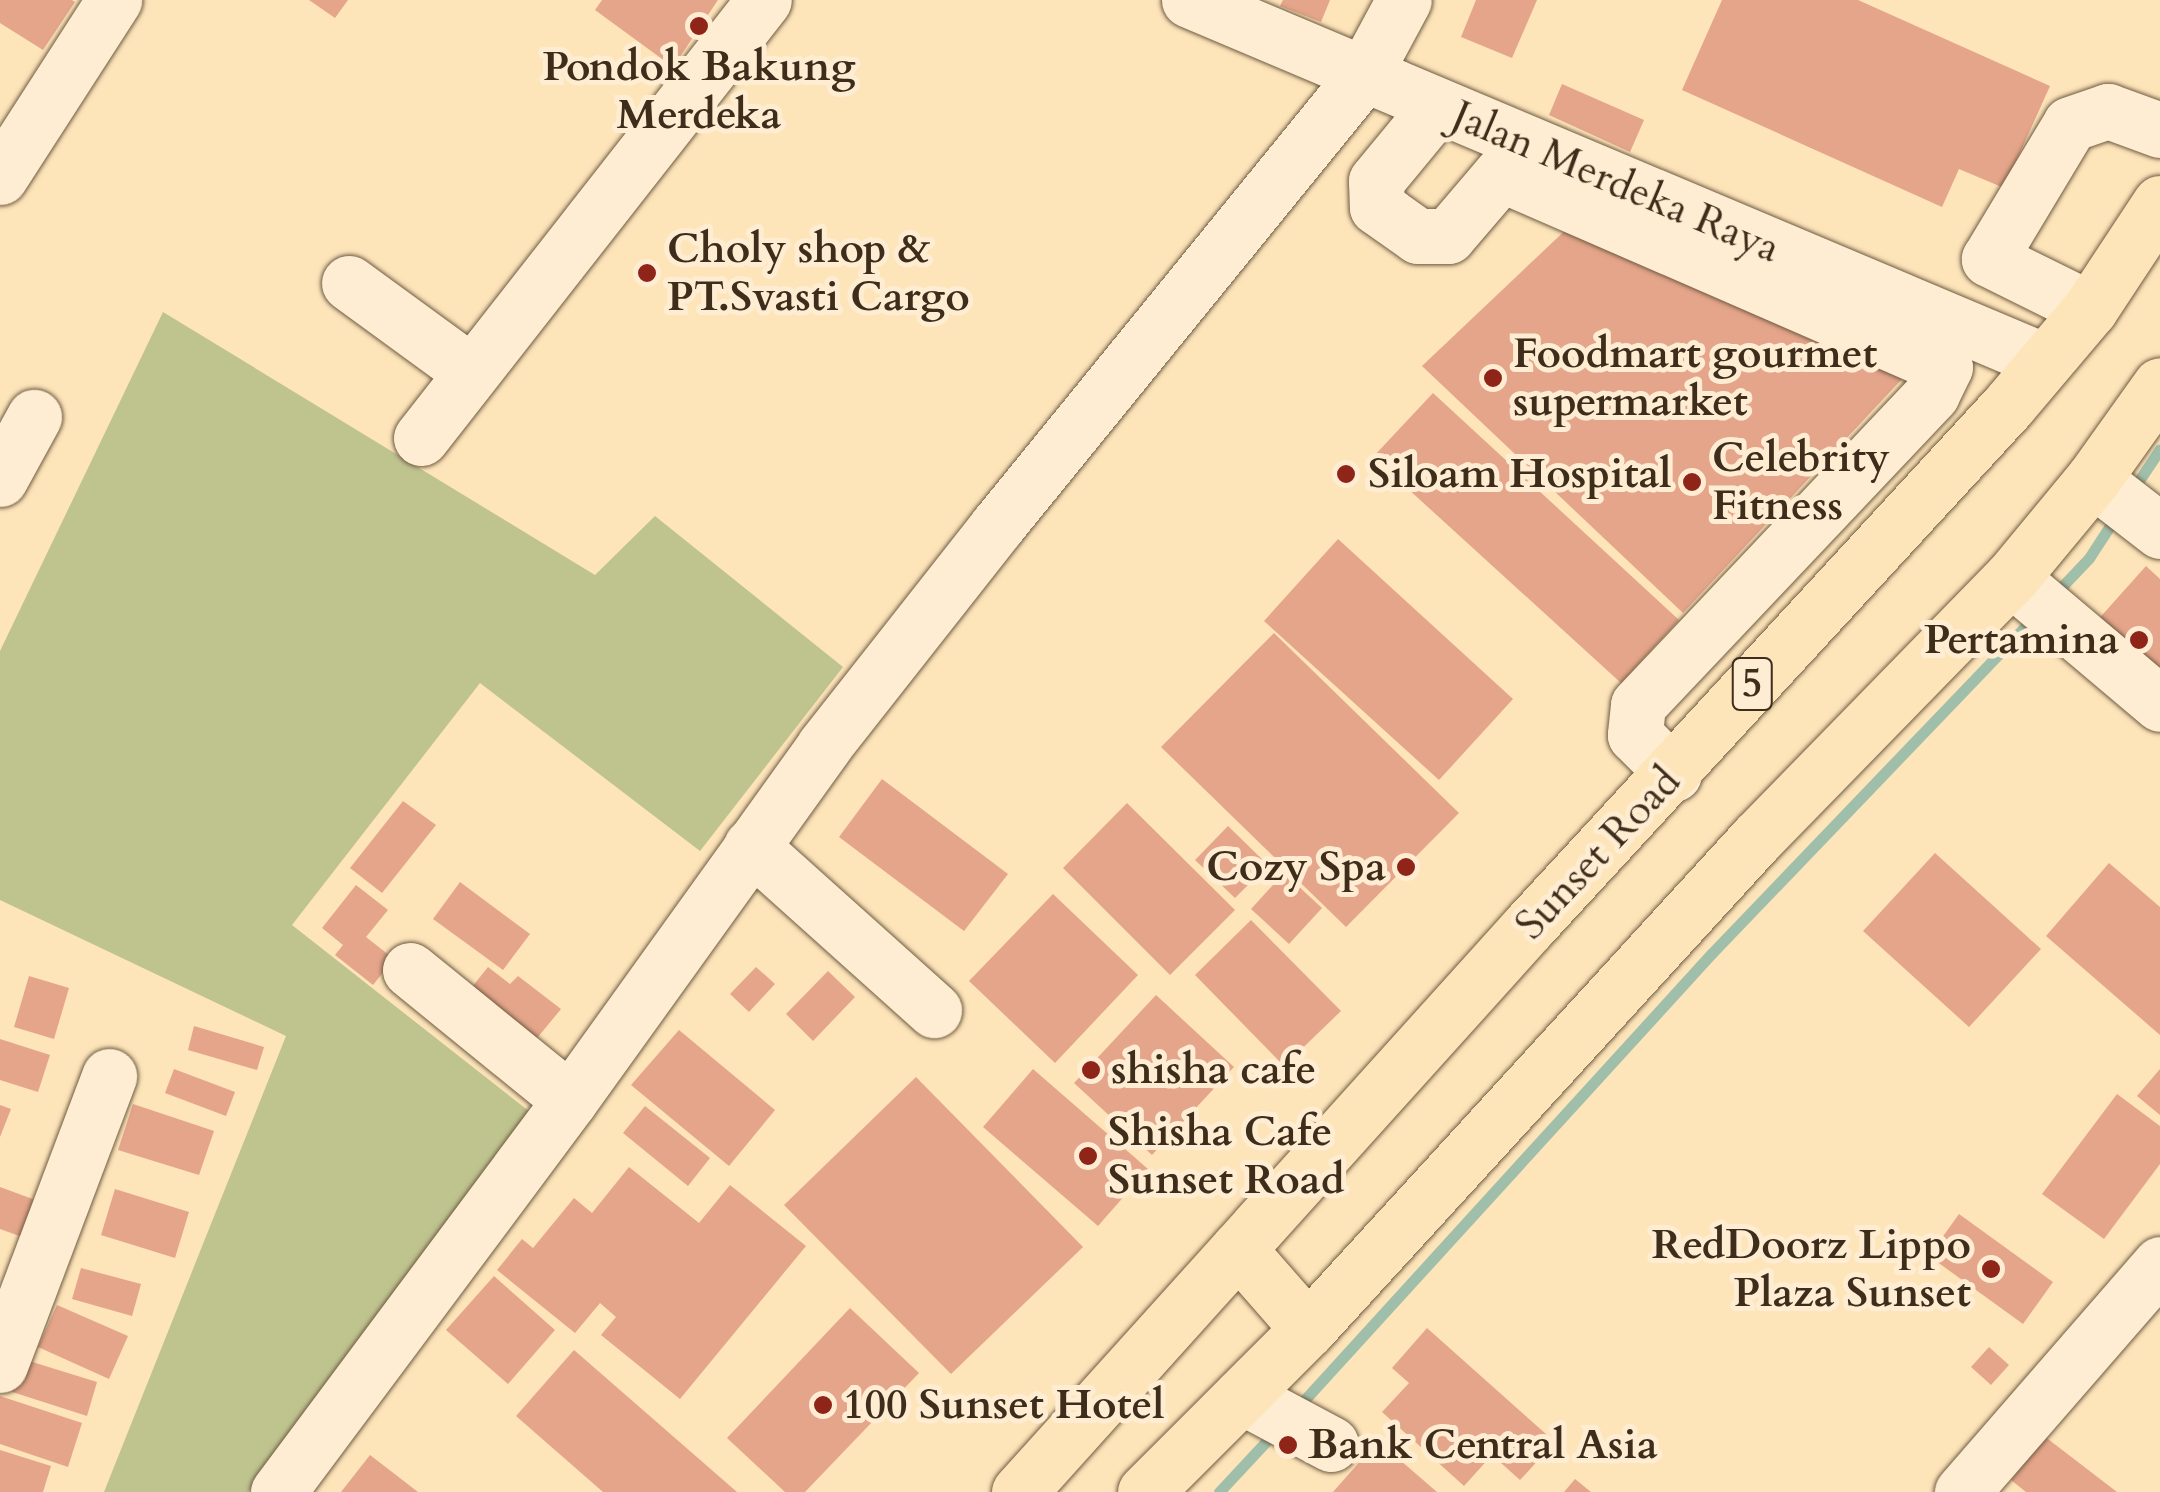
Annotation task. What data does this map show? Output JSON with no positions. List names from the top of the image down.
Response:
{
  "streets": {
    "highway": ["5", "Sunset Road"],
    "street": ["Jalan Merdeka Raya"]
  },
  "crossings": [
    ["Jalan Merdeka Raya", "Sunset Road"]
  ],
  "places": [
    "Pondok Bakung Merdeka",
    "Choly shop & PT.Svasti Cargo",
    "Foodmart gourmet supermarket",
    "Siloam Hospital",
    "Celebrity Fitness",
    "Pertamina",
    "Cozy Spa",
    "shisha cafe",
    "Shisha Cafe Sunset Road",
    "RedDoorz Lippo Plaza Sunset",
    "100 Sunset Hotel",
    "Bank Central Asia"
  ]
}
